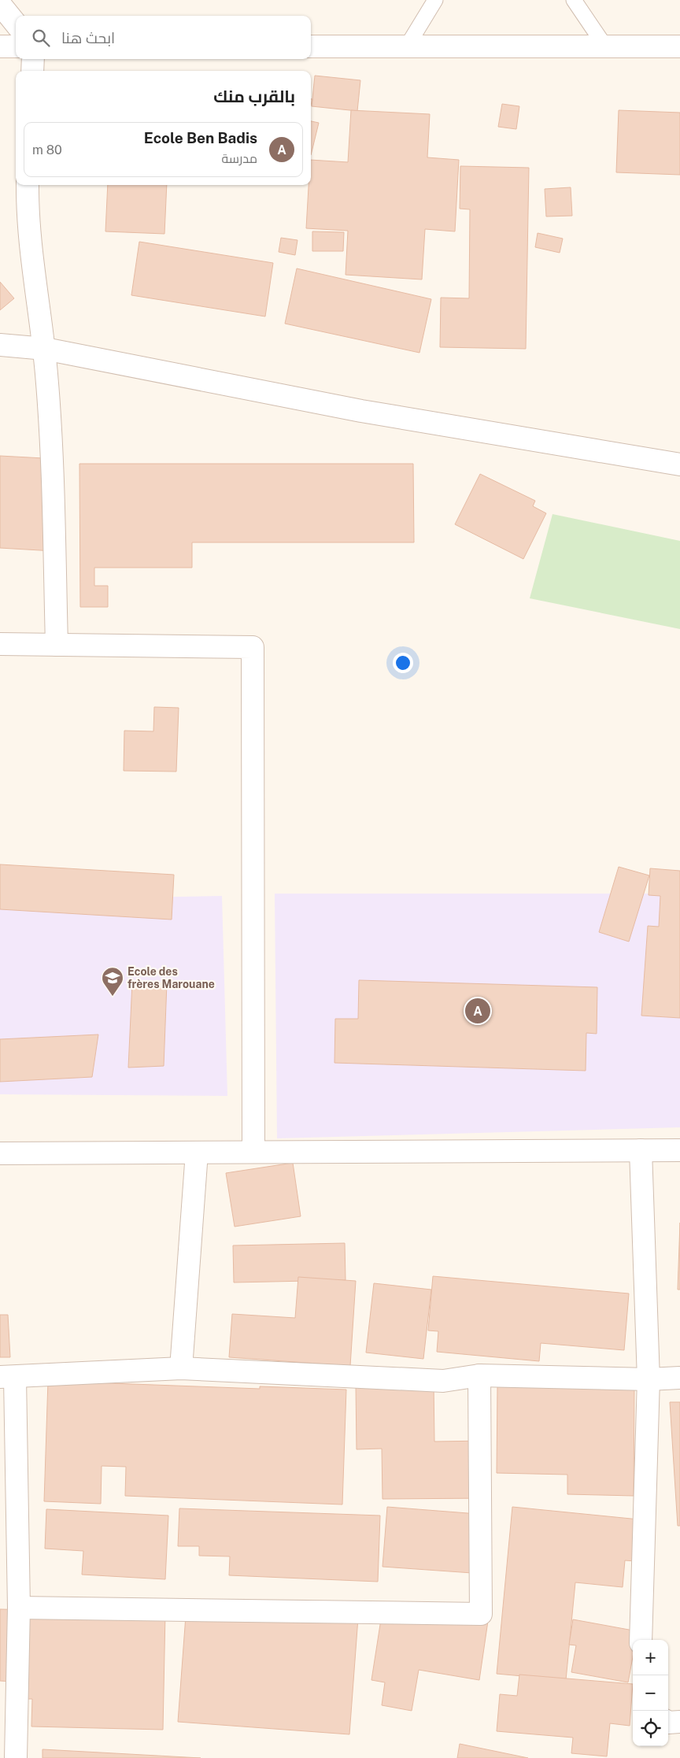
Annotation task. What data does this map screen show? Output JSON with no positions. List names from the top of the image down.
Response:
{
  "places": {
    "school or university": ["Ecole des frères Marouane"]
  },
  "page": {
    "search": "ابحث هنا",
    "heading": "بالقرب منك",
    "list": [
      {
        "mark": "A",
        "name": "Ecole Ben Badis",
        "note": "مدرسة",
        "value": "80 m"
      }
    ],
    "pins": "A",
    "map_buttons": ["+", "−"]
  }
}
